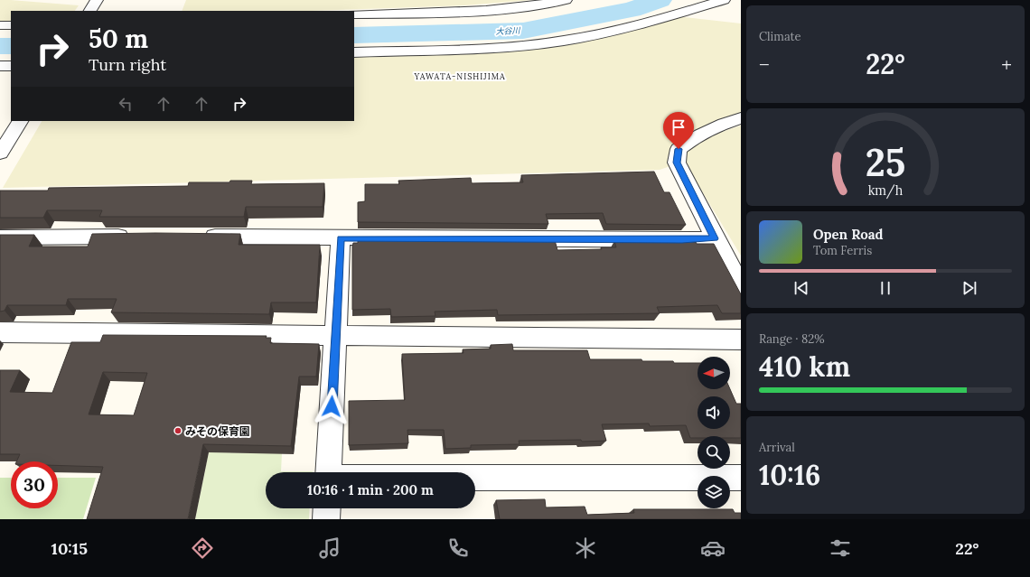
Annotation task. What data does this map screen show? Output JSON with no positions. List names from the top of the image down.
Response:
{
  "districts": ["YAWATA-NISHIJIMA"],
  "water": ["大谷川"],
  "places": ["みその保育園"],
  "north": "left",
  "page": {
    "tile": [
      "Climate",
      ["Range · 82%", "410 km"],
      ["Arrival", "10:16"]
    ],
    "turn": ["50 m", "Turn right"],
    "heat": ["−", "22°", "+"],
    "song": ["Open Road", "Tom Ferris"],
    "limit": "30",
    "trip": "10:16 · 1 min · 200 m",
    "tabs": ["10:15", "22°"],
    "gauge": ["25", "km/h"]
  }
}
